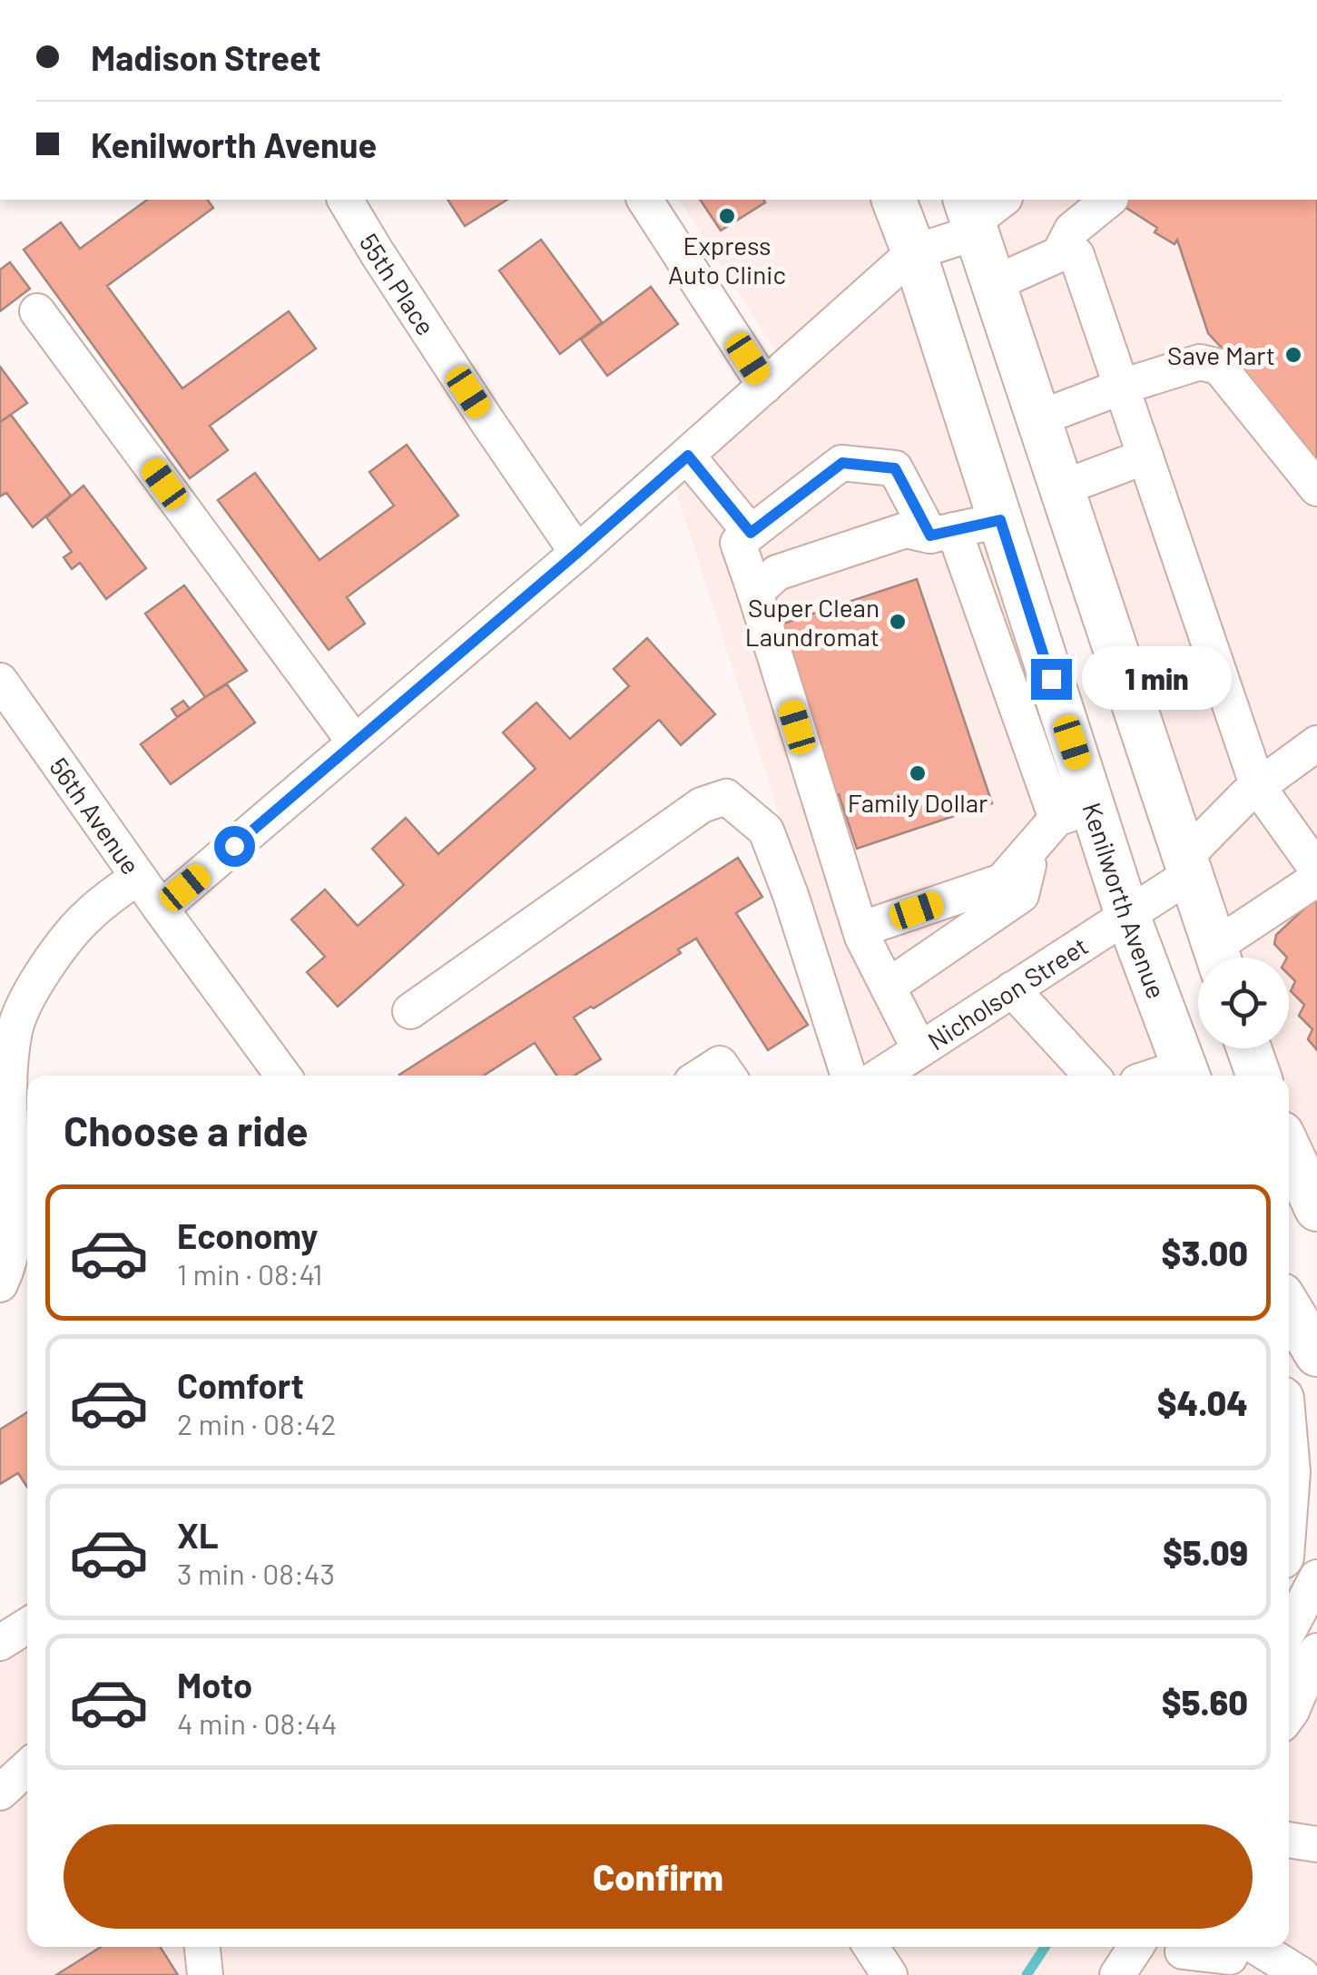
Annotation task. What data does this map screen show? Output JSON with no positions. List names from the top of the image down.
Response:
{
  "streets": {
    "main road": ["Kenilworth Avenue"],
    "street": ["55th Place", "56th Avenue", "Nicholson Street"]
  },
  "crossings": [
    ["Kenilworth Avenue", "Nicholson Street"]
  ],
  "places": [
    "Express Auto Clinic",
    "Save Mart",
    "Super Clean Laundromat",
    "Family Dollar"
  ],
  "page": {
    "banner": ["Madison Street", "Kenilworth Avenue"],
    "bubble": "1 min",
    "heading": "Choose a ride",
    "list": [
      {
        "name": "Economy",
        "note": "1 min · 08:41",
        "value": "$3.00"
      },
      {
        "name": "Comfort",
        "note": "2 min · 08:42",
        "value": "$4.04"
      },
      {
        "name": "XL",
        "note": "3 min · 08:43",
        "value": "$5.09"
      },
      {
        "name": "Moto",
        "note": "4 min · 08:44",
        "value": "$5.60"
      }
    ],
    "buttons": "Confirm"
  }
}
